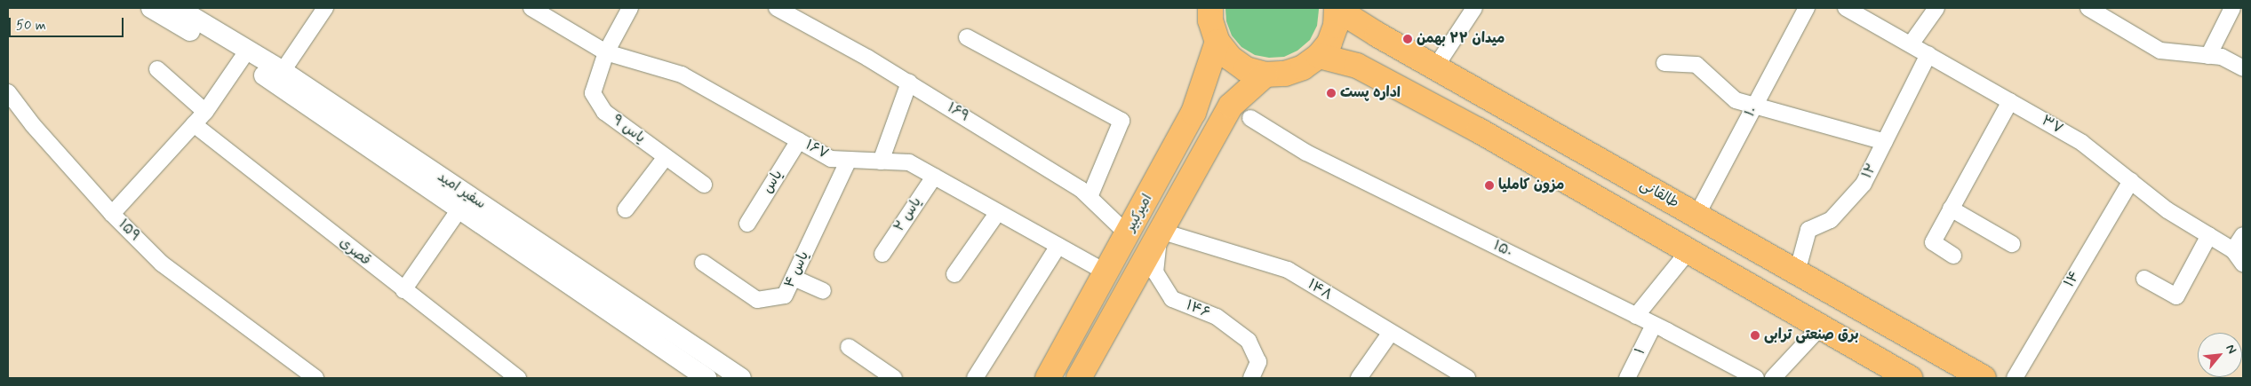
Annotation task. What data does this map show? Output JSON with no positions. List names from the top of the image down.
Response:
{
  "streets": {
    "main road": ["طالقانی", "امیرکبیر"],
    "street": [
      "۱۰",
      "۱۶۹",
      "۳۷",
      "یاس ۹",
      "۱۶۷",
      "۱۲",
      "یاس",
      "سفیر امید",
      "یاس ۲",
      "۱۵۹",
      "۱۵۰",
      "قصری",
      "یاس ۴",
      "۱۴",
      "۱۴۸",
      "۱۴۶",
      "۱"
    ]
  },
  "crossings": [
    ["۱۰", "طالقانی"],
    ["۱۶۹", "امیرکبیر"],
    ["۳۷", "۱۲"],
    ["۳۷", "۱۴"],
    ["یاس ۹", "۱۶۷"],
    ["۱۶۷", "یاس"],
    ["۱۶۷", "امیرکبیر"],
    ["۱۶۷", "یاس ۲"],
    ["۱۶۷", "یاس ۴"],
    ["۱۲", "طالقانی"],
    ["سفیر امید", "۱۵۹"],
    ["امیرکبیر", "۱۵۰"],
    ["امیرکبیر", "۱۴۸"],
    ["امیرکبیر", "۱۴۶"],
    ["۱۵۹", "قصری"],
    ["۱۵۰", "۱"],
    ["۱۴۸", "۱۴۶"]
  ],
  "places": [
    "میدان ۲۲ بهمن",
    "اداره پست",
    "مزون کاملیا",
    "برق صنعتی ترابی"
  ],
  "scale_bar": "50 m",
  "north": "top right"
}
